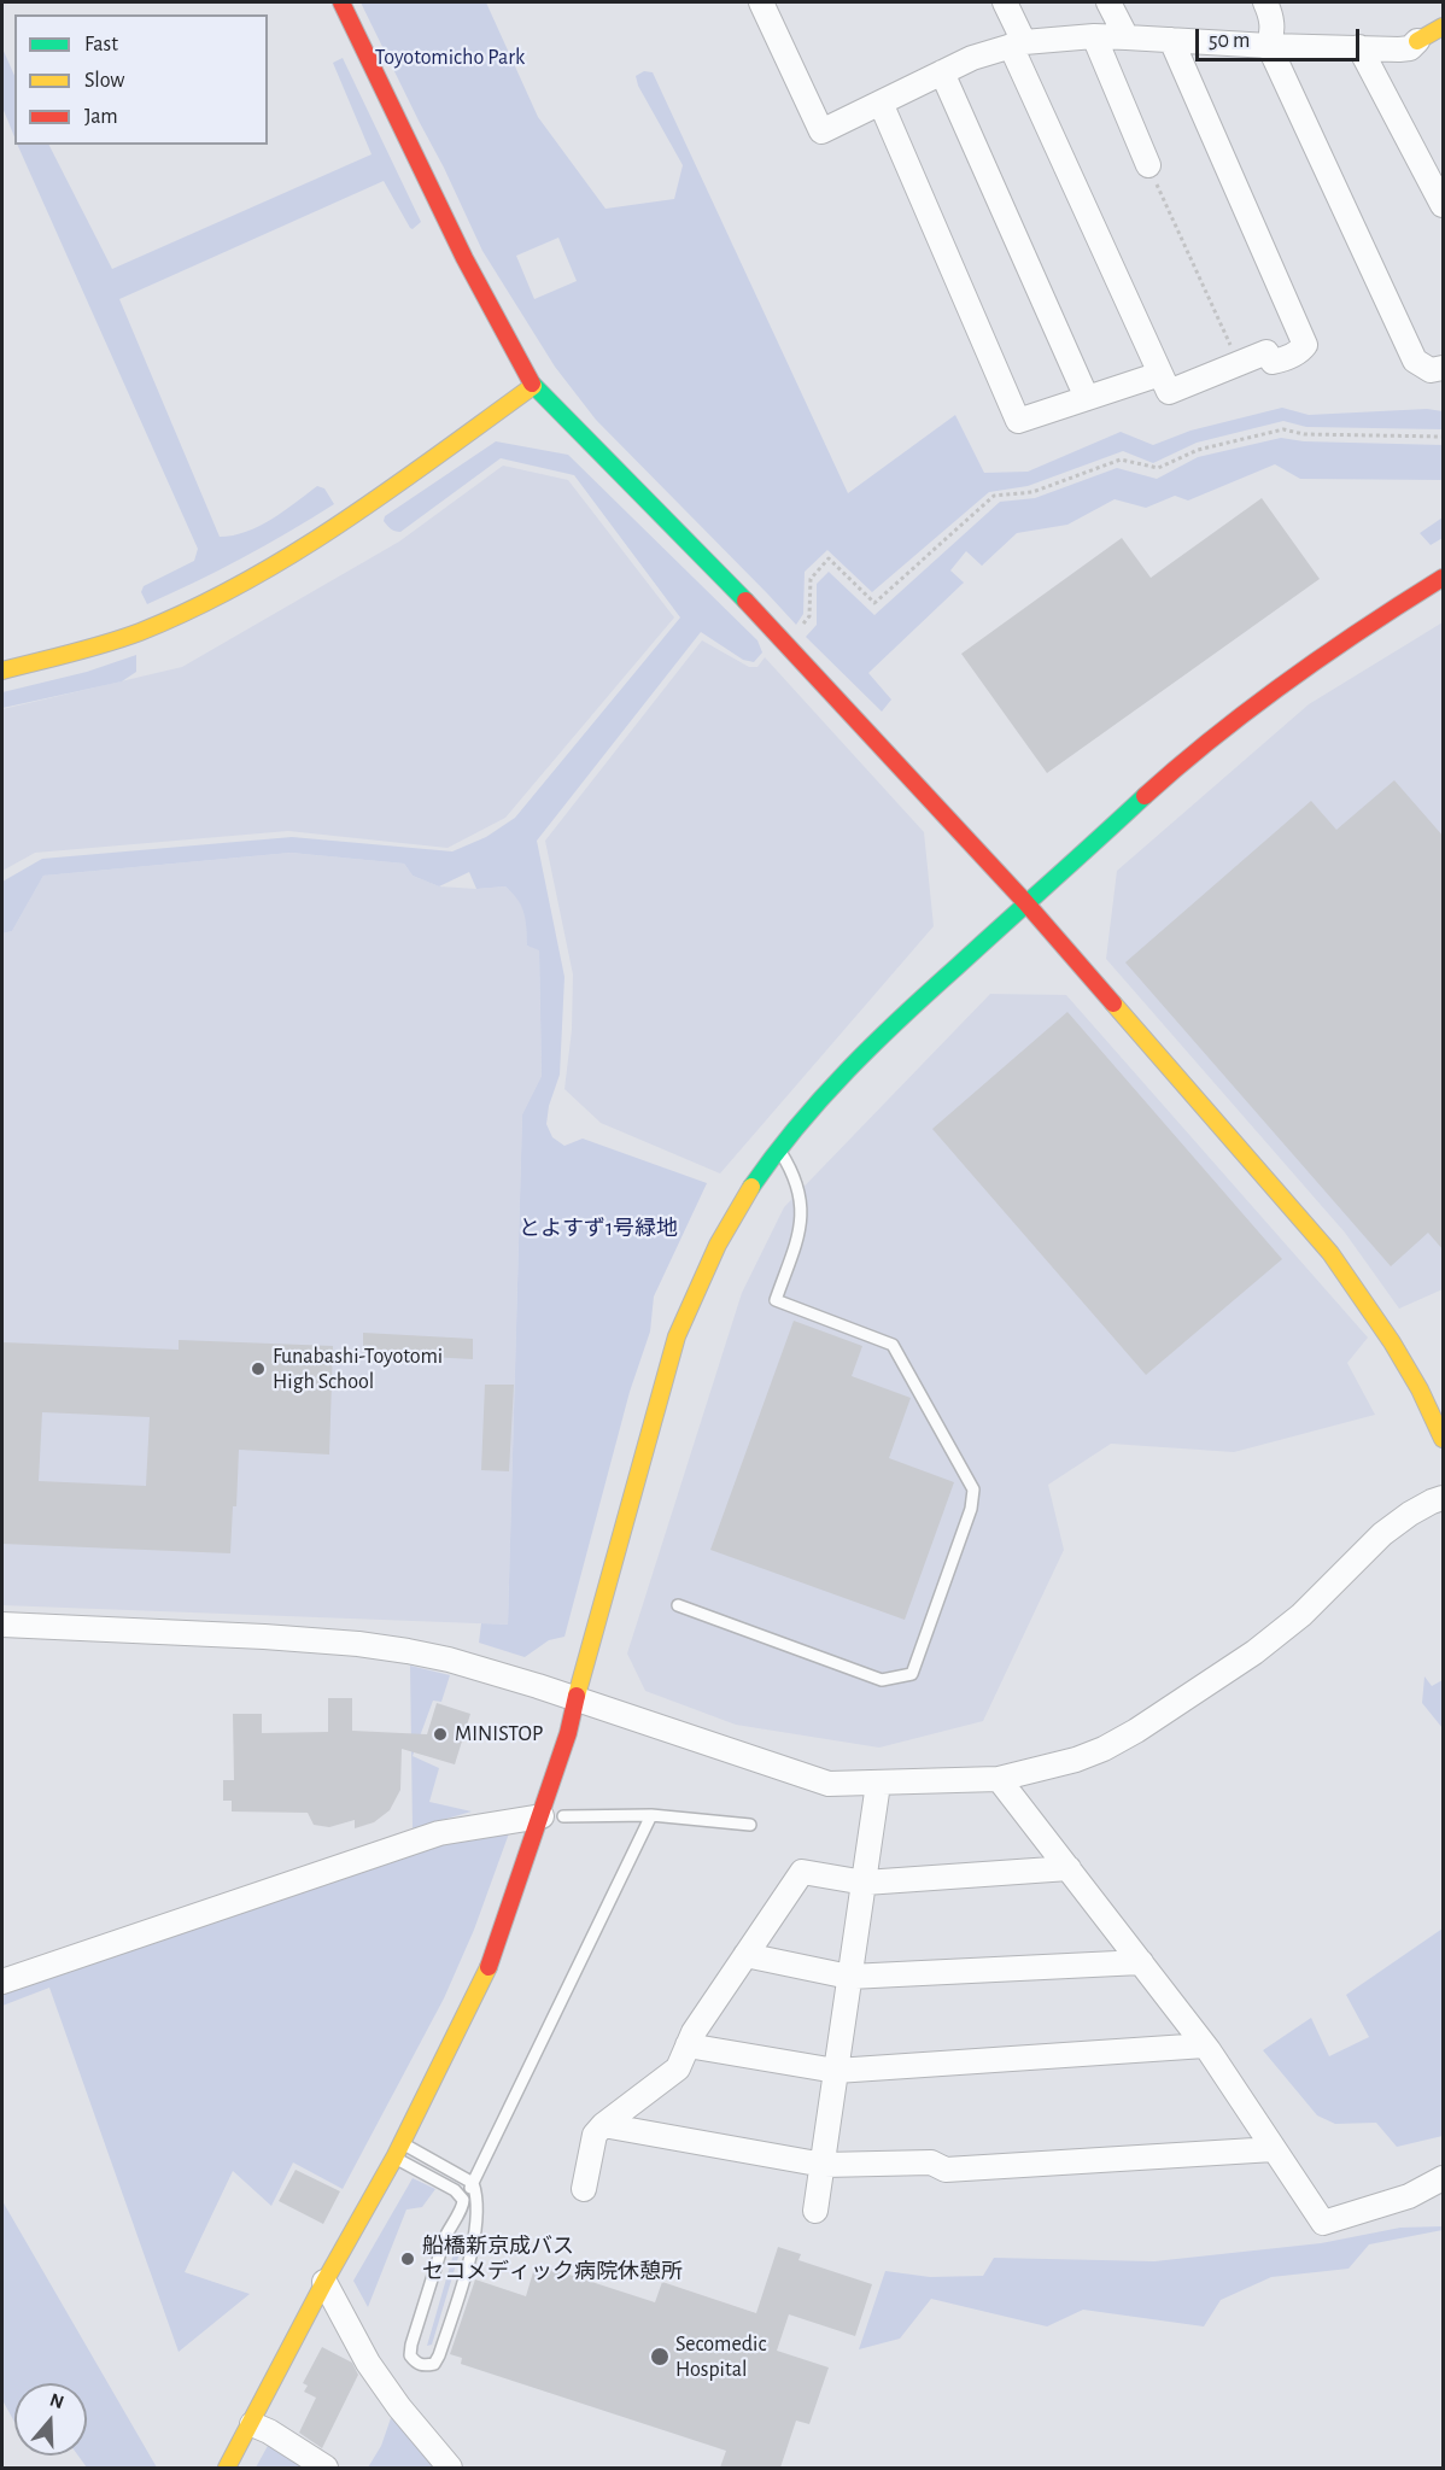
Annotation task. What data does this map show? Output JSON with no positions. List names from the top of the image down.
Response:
{
  "parks": ["Toyotomicho Park", "とよすず1号緑地"],
  "places": [
    "Funabashi-Toyotomi High School",
    "MINISTOP",
    "船橋新京成バス セコメディック病院休憩所",
    "Secomedic Hospital"
  ],
  "legend": ["Fast", "Slow", "Jam"],
  "scale_bar": "50 m",
  "north": "top"
}
